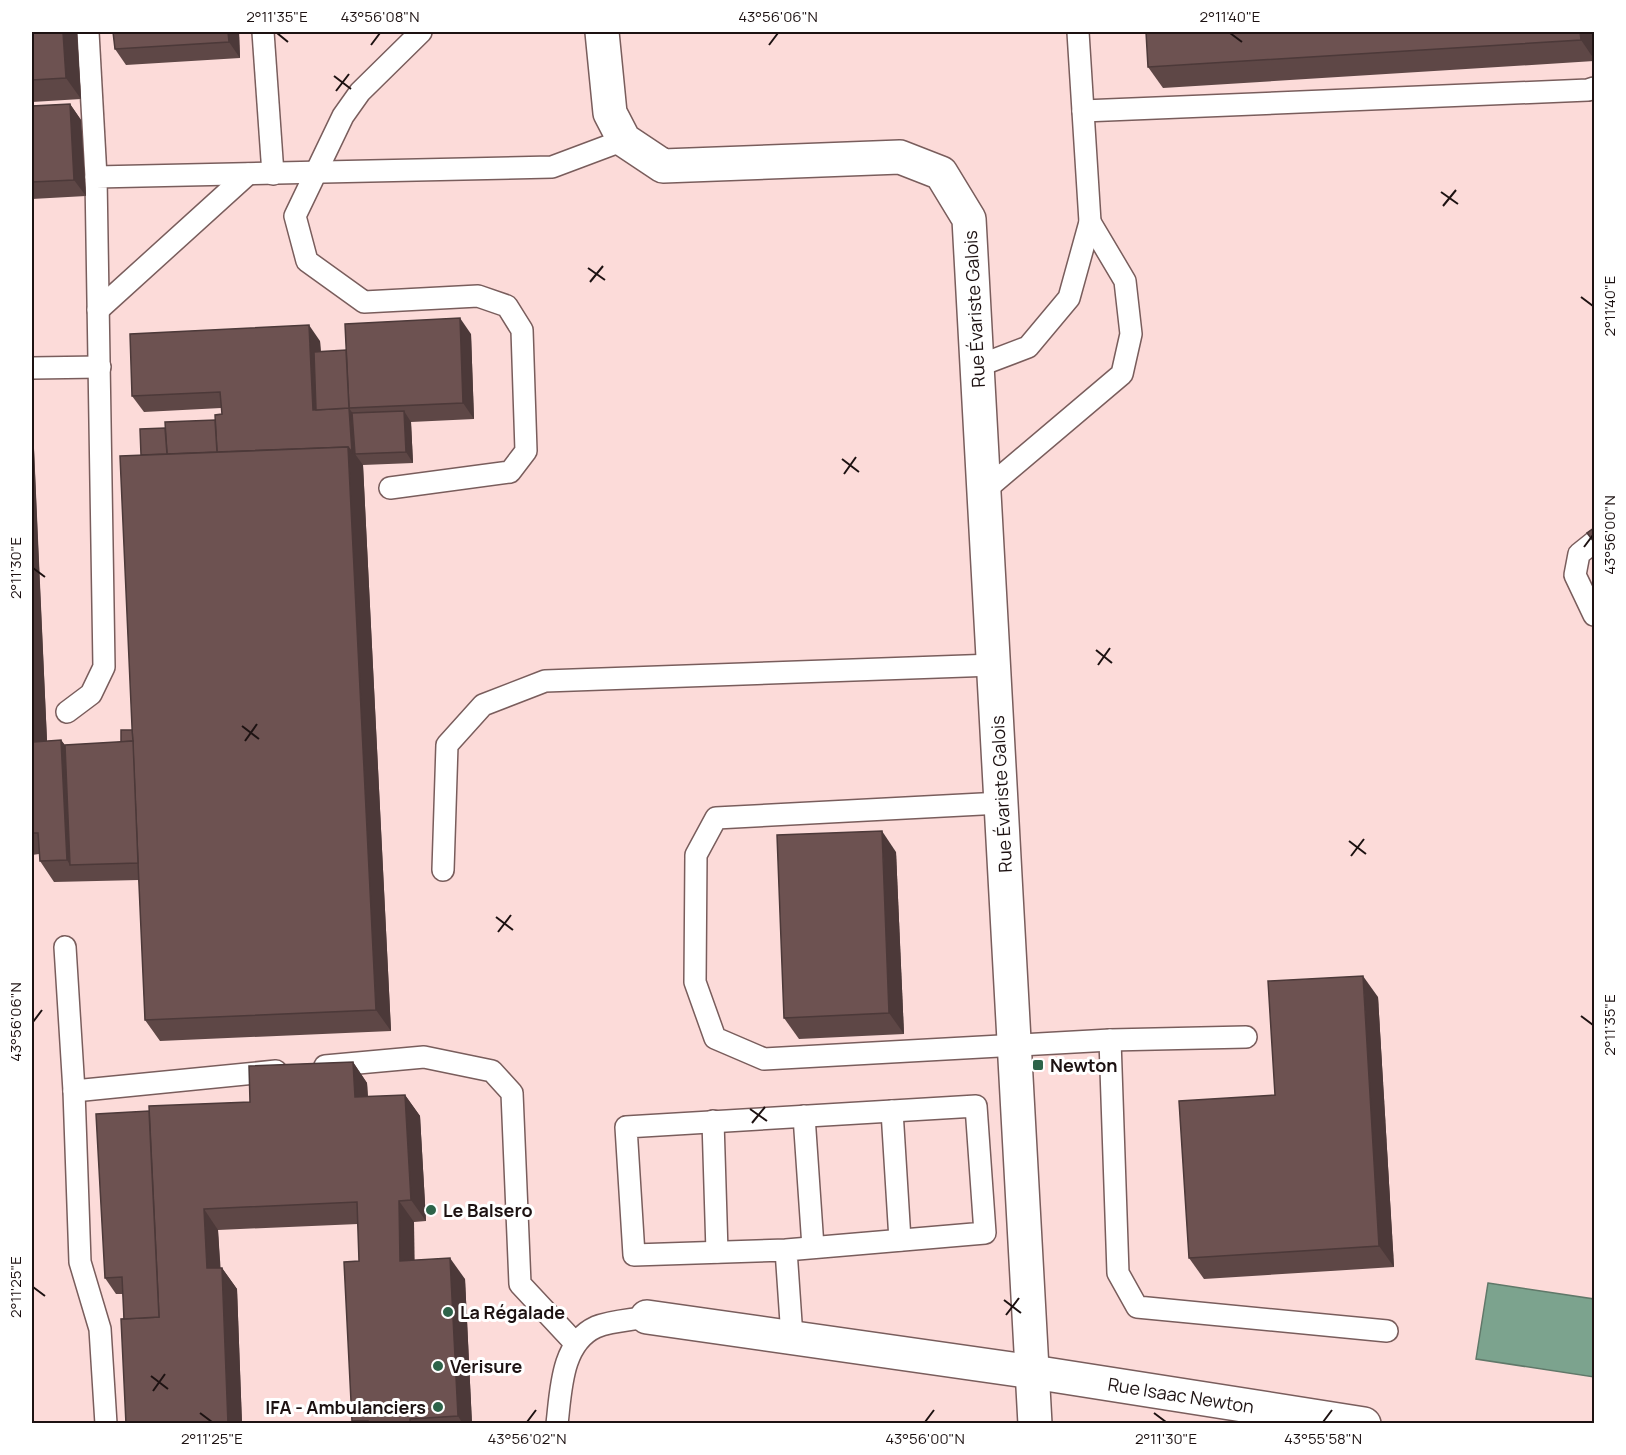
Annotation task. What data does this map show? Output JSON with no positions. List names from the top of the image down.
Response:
{
  "streets": {
    "street": ["Rue Évariste Galois", "Rue Isaac Newton"]
  },
  "crossings": [
    ["Rue Évariste Galois", "Rue Isaac Newton"]
  ],
  "places": {
    "transit": ["Newton"],
    "other": [
      "Le Balsero",
      "La Régalade",
      "Verisure",
      "IFA - Ambulanciers"
    ]
  },
  "coordinates": [
    "2°11'35\"E",
    "43°56'08\"N",
    "43°56'06\"N",
    "2°11'40\"E",
    "43°56'00\"N",
    "2°11'30\"E",
    "2°11'25\"E",
    "43°56'02\"N",
    "43°55'58\"N"
  ]
}
